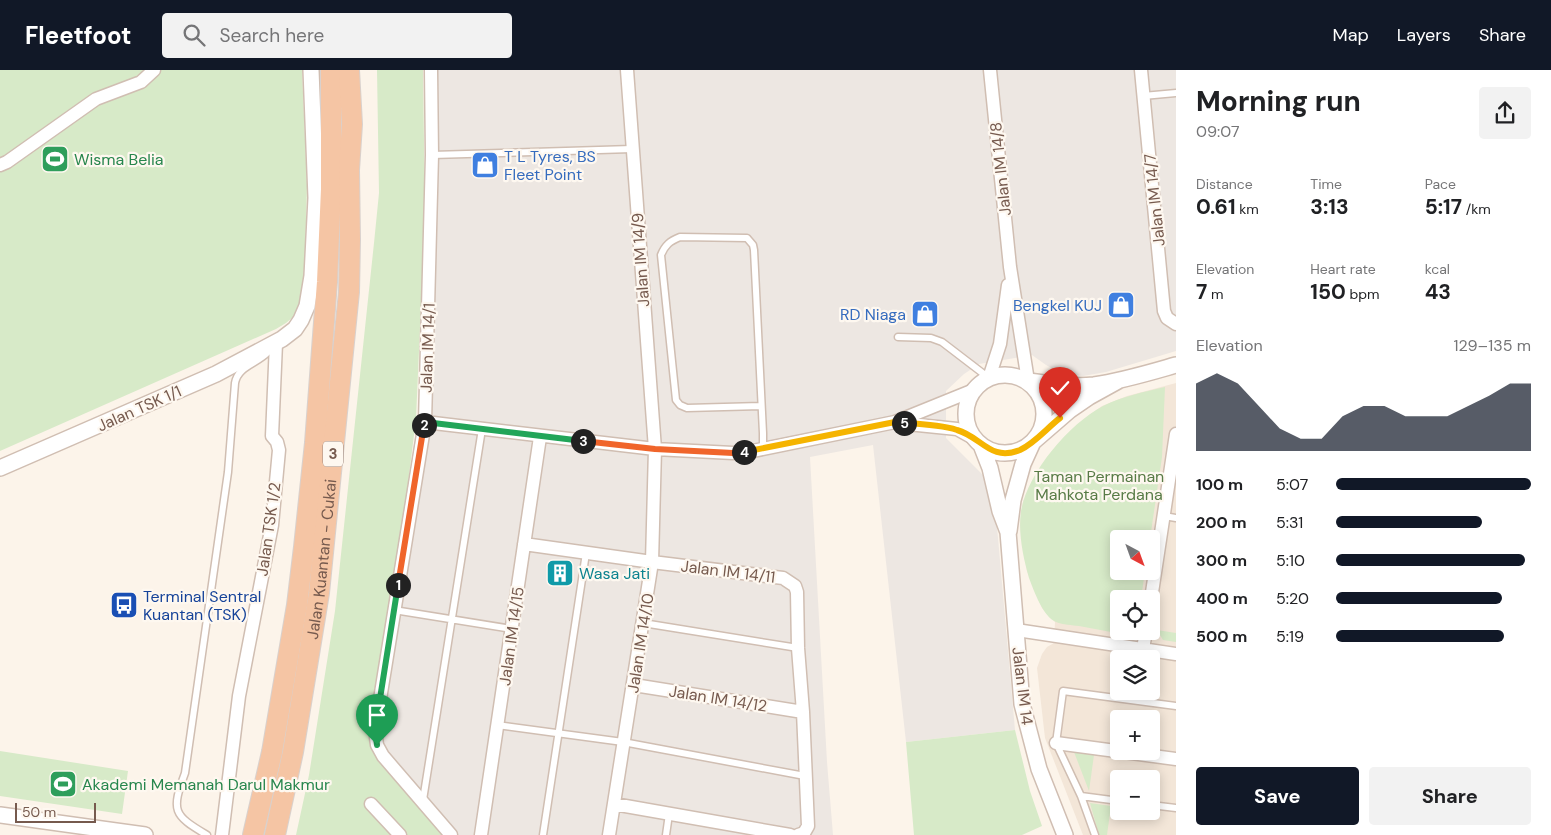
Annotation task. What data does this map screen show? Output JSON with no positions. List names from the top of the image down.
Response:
{
  "streets": {
    "highway": ["3", "Jalan Kuantan - Cukai"],
    "street": [
      "Jalan IM 14/8",
      "Jalan IM 14/7",
      "Jalan IM 14/9",
      "Jalan IM 14/1",
      "Jalan TSK 1/1",
      "Jalan TSK 1/2",
      "Jalan IM 14/11",
      "Jalan IM 14/15",
      "Jalan IM 14/10",
      "Jalan IM 14",
      "Jalan IM 14/12"
    ]
  },
  "crossings": [
    ["Jalan IM 14/9", "Jalan IM 14/10"],
    ["Jalan TSK 1/1", "Jalan TSK 1/2"],
    ["Jalan IM 14/11", "Jalan IM 14/15"],
    ["Jalan IM 14/11", "Jalan IM 14/10"],
    ["Jalan IM 14/11", "Jalan IM 14/12"],
    ["Jalan IM 14/10", "Jalan IM 14/12"]
  ],
  "parks": ["Taman Permainan Mahkota Perdana"],
  "places": {
    "sports": ["Wisma Belia", "Akademi Memanah Darul Makmur"],
    "shop": ["T L Tyres, BS Fleet Point", "Bengkel KUJ", "RD Niaga"],
    "building": ["Wasa Jati"],
    "bus stop": ["Terminal Sentral Kuantan (TSK)"]
  },
  "scale_bar": "50 m",
  "north": "bottom right",
  "page": {
    "header": "Fleetfoot",
    "search": "Search here",
    "nav": ["Map", "Layers", "Share"],
    "heading": ["Morning run", "09:07"],
    "stats": [
      ["Distance", "0.61 km"],
      ["Time", "3:13"],
      ["Pace", "5:17 /km"],
      ["Elevation", "7 m"],
      ["Heart rate", "150 bpm"],
      ["kcal", "43"]
    ],
    "chart": ["Elevation", "129–135 m"],
    "pins": [
      "5",
      "2",
      "3",
      "4",
      "1"
    ],
    "list": [
      {
        "name": "100 m",
        "note": "5:07"
      },
      {
        "name": "200 m",
        "note": "5:31"
      },
      {
        "name": "300 m",
        "note": "5:10"
      },
      {
        "name": "400 m",
        "note": "5:20"
      },
      {
        "name": "500 m",
        "note": "5:19"
      }
    ],
    "map_buttons": ["+", "−"],
    "buttons": ["Save", "Share"],
    "scale": "50 m"
  }
}
